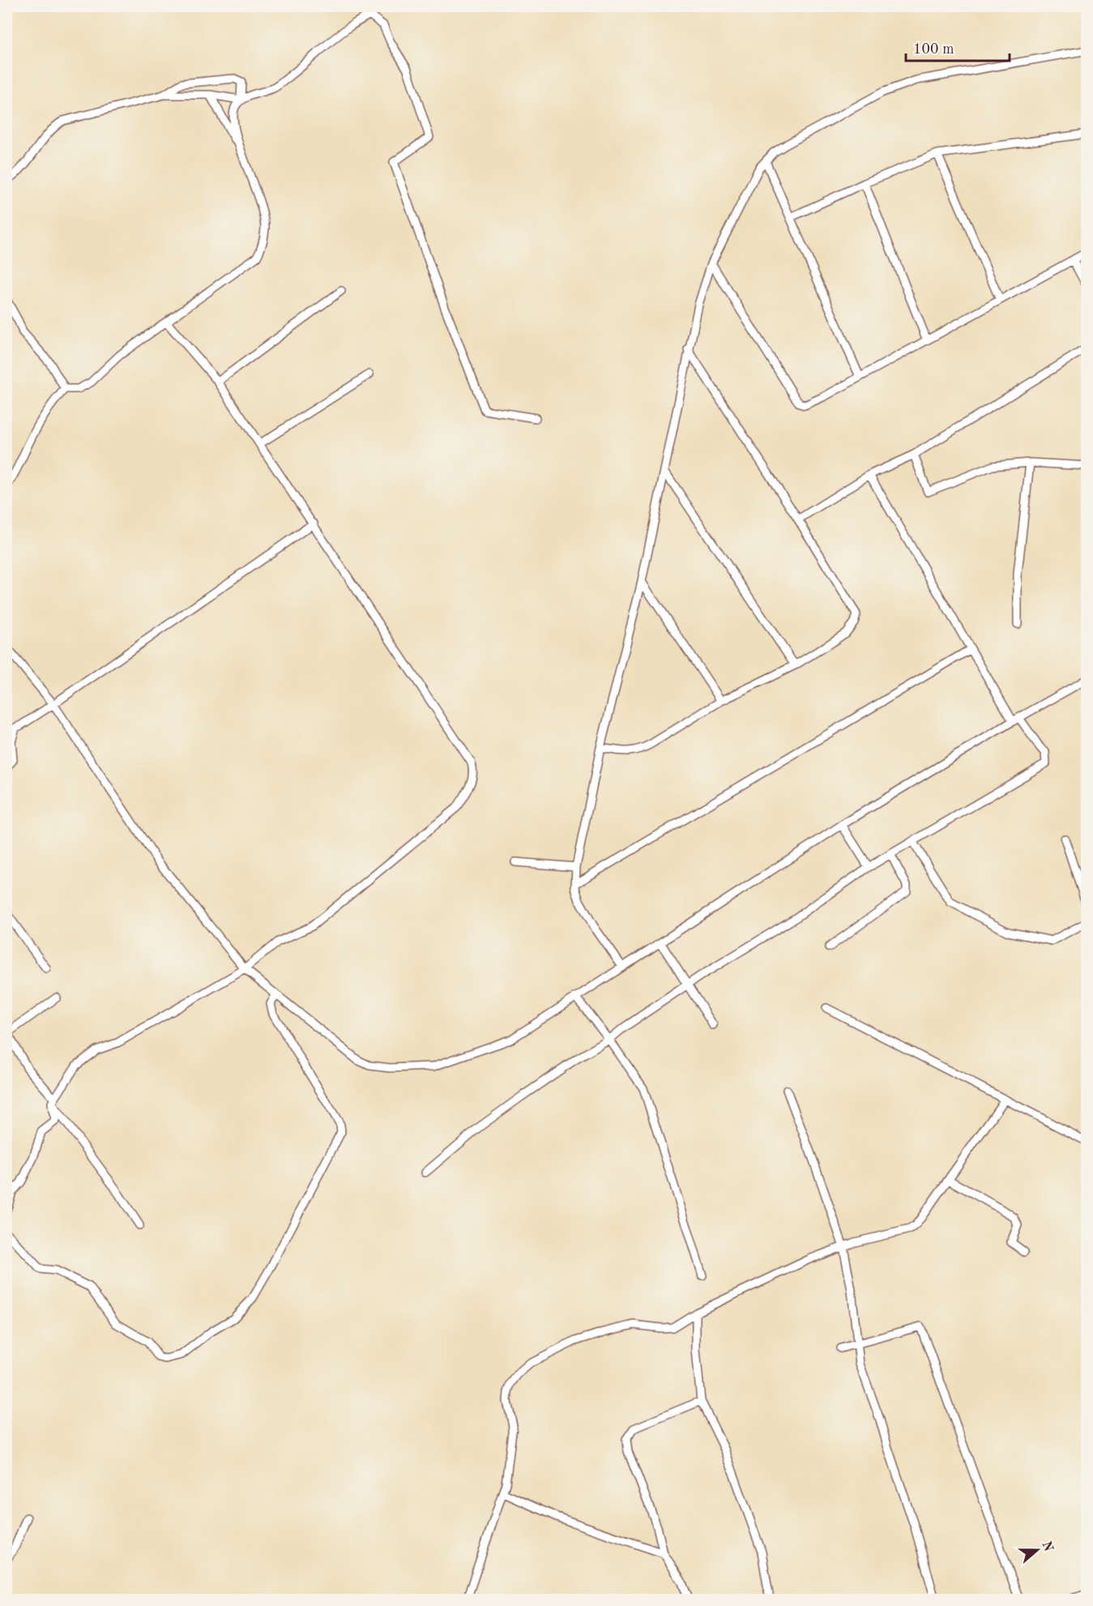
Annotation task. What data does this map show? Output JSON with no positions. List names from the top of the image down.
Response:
{
  "scale_bar": "100 m",
  "north": "right"
}
